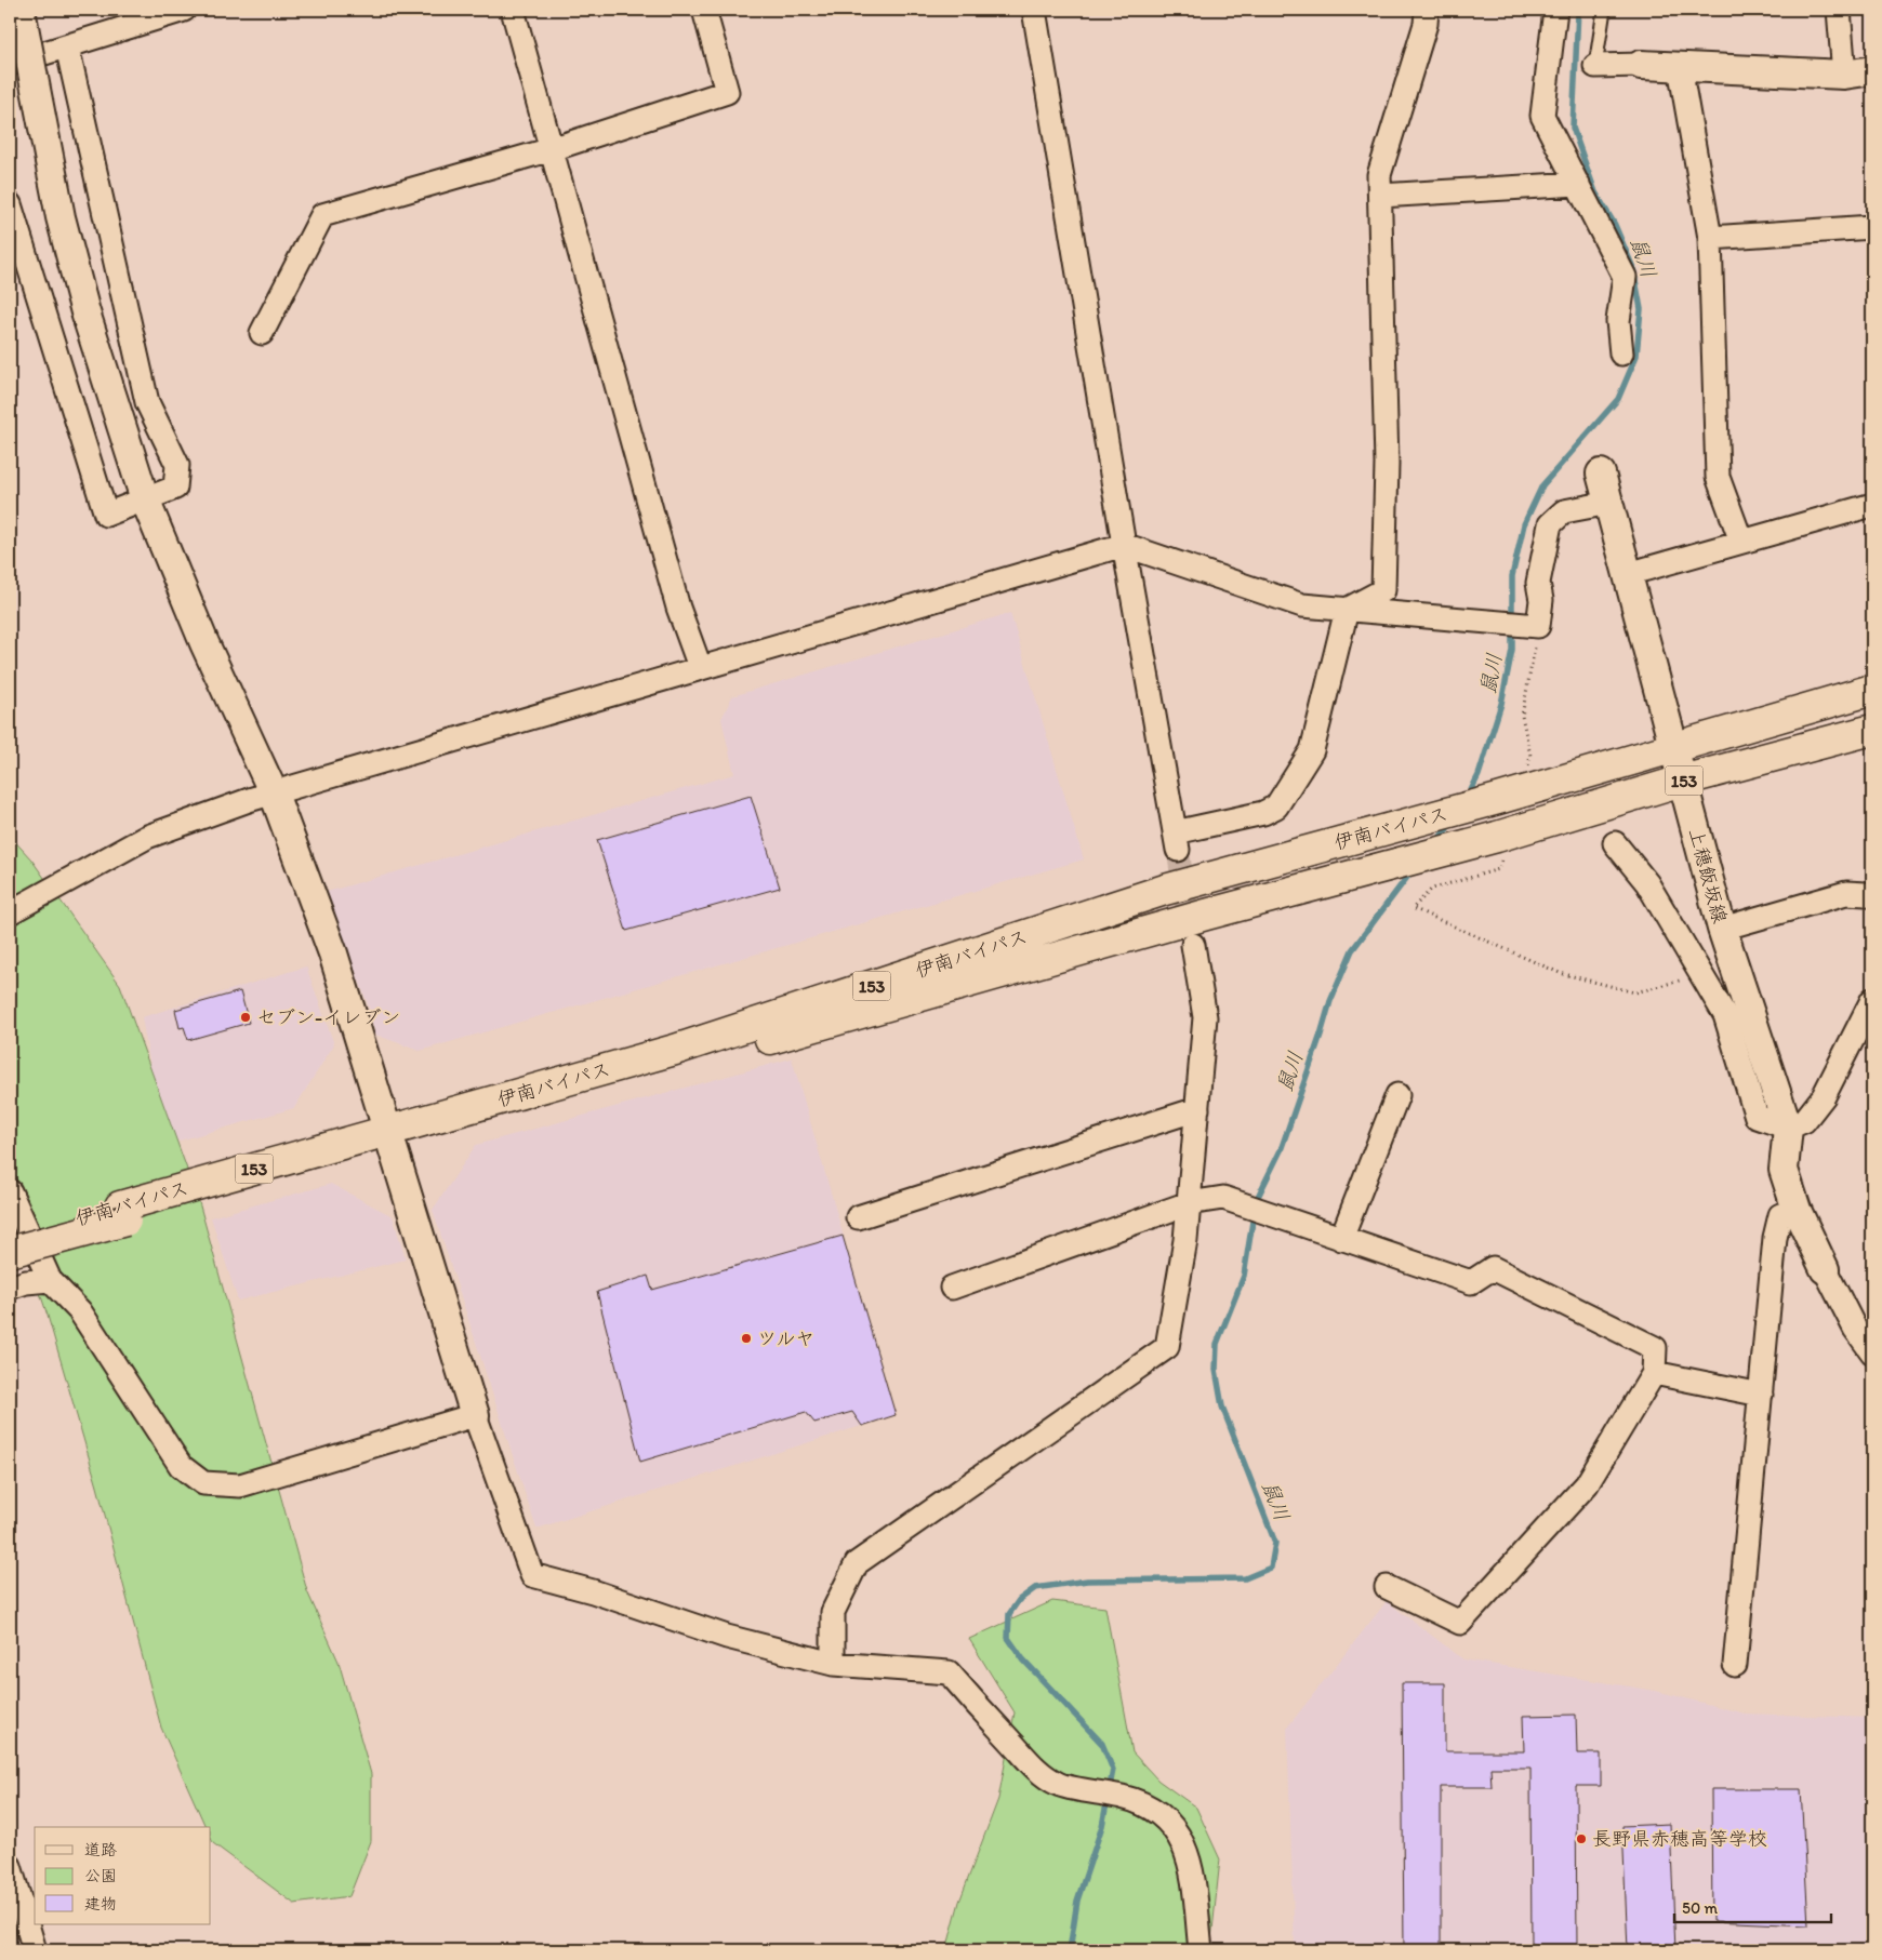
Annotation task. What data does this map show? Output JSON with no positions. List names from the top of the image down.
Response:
{
  "streets": {
    "highway": ["153", "伊南バイパス"],
    "street": ["上穂飯坂線"]
  },
  "crossings": [
    ["伊南バイパス", "上穂飯坂線"]
  ],
  "water": ["鼠川"],
  "places": ["セブン-イレブン", "ツルヤ", "長野県赤穂高等学校"],
  "legend": ["道路", "公園", "建物"],
  "scale_bar": "50 m"
}
